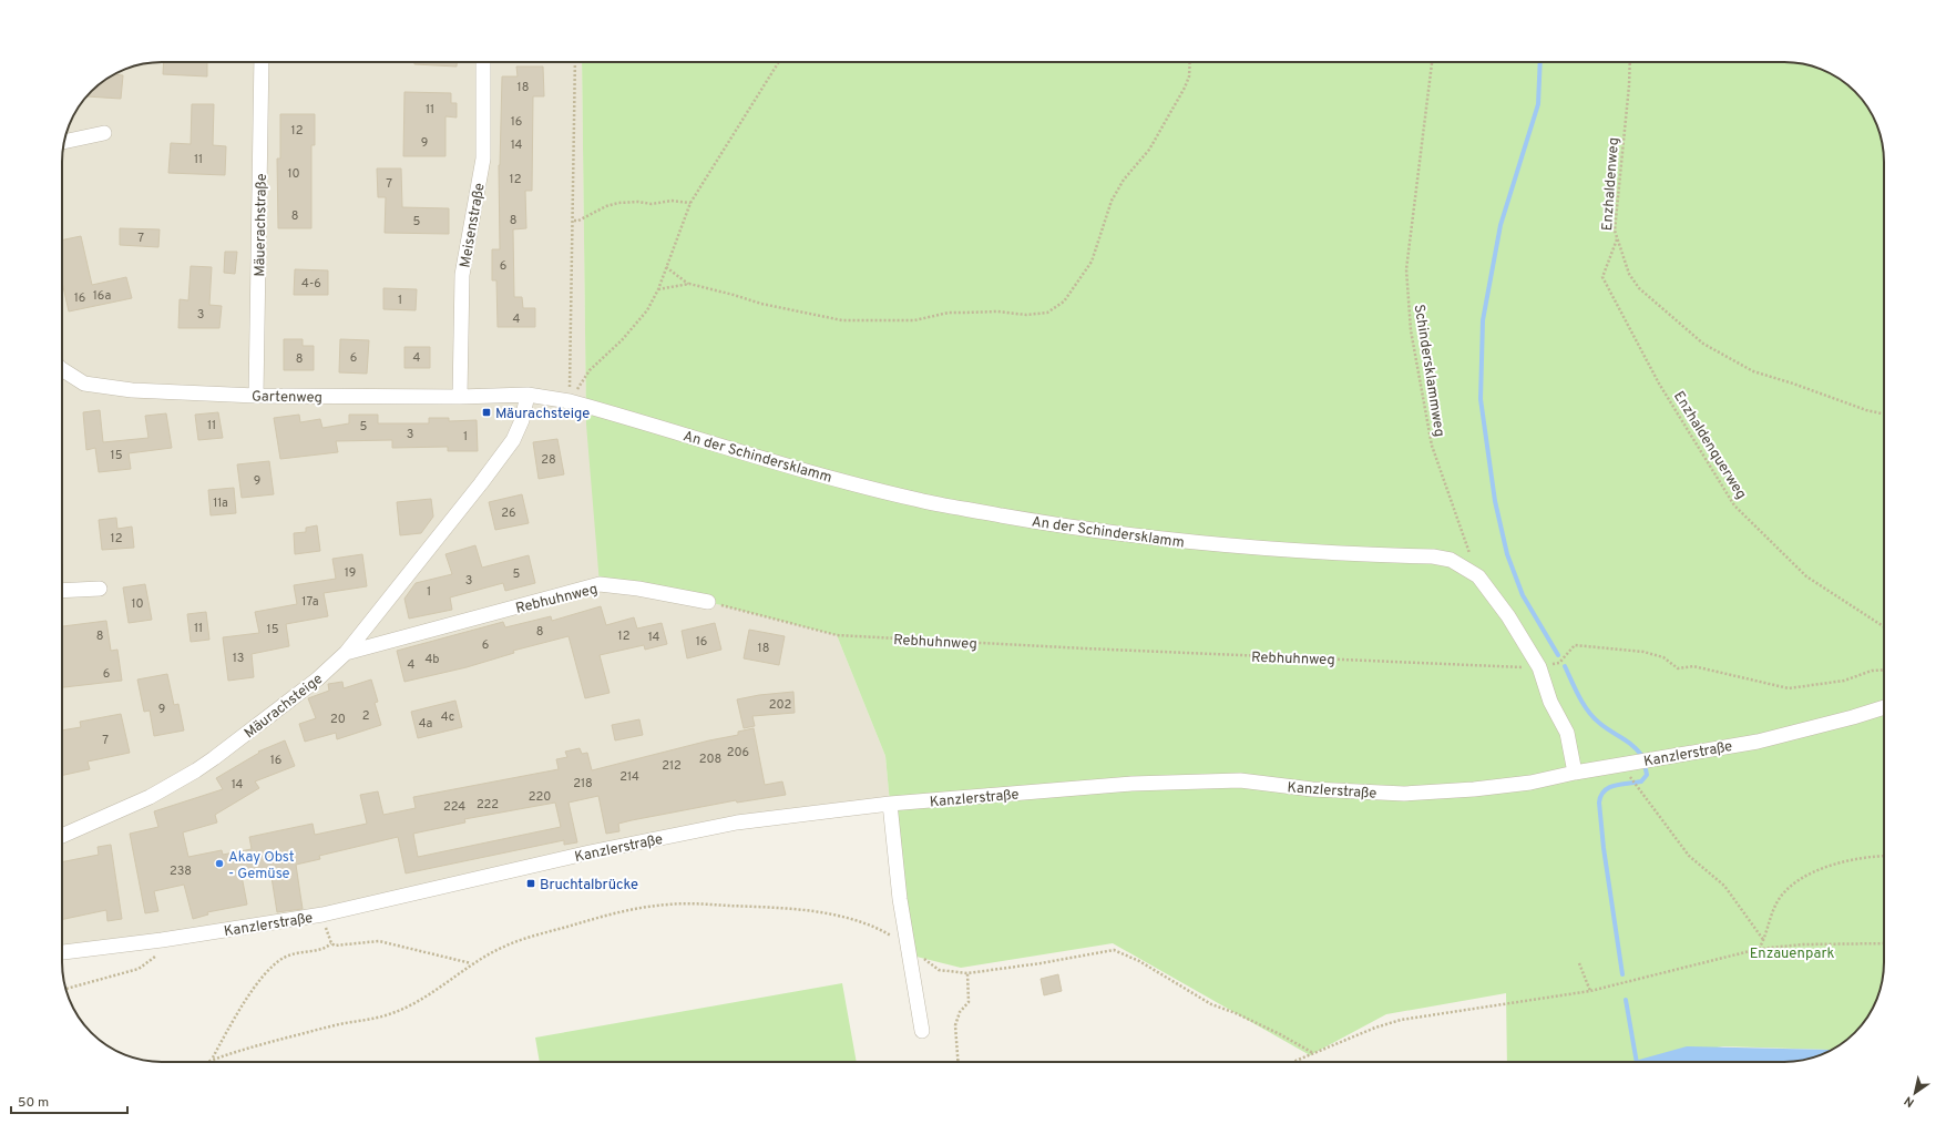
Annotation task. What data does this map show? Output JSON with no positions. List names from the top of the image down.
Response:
{
  "streets": {
    "street": [
      "Mäuerachstraße",
      "Meisenstraße",
      "Gartenweg",
      "An der Schindersklamm",
      "Rebhuhnweg",
      "Mäurachsteige",
      "Kanzlerstraße"
    ],
    "path": ["Enzhaldenweg", "Schindersklammweg", "Enzhaldenquerweg"]
  },
  "crossings": [
    ["Enzhaldenweg", "Enzhaldenquerweg"],
    ["Mäuerachstraße", "Gartenweg"],
    ["Meisenstraße", "Gartenweg"],
    ["Schindersklammweg", "An der Schindersklamm"],
    ["Gartenweg", "An der Schindersklamm"],
    ["Gartenweg", "Mäurachsteige"],
    ["An der Schindersklamm", "Rebhuhnweg"],
    ["An der Schindersklamm", "Mäurachsteige"],
    ["An der Schindersklamm", "Kanzlerstraße"],
    ["Rebhuhnweg", "Mäurachsteige"]
  ],
  "parks": ["Enzauenpark"],
  "places": {
    "transit": ["Mäurachsteige", "Bruchtalbrücke"],
    "other": ["Akay Obst - Gemüse"]
  },
  "house_numbers": [
    "18",
    "11",
    "16",
    "12",
    "9",
    "14",
    "11",
    "10",
    "12",
    "7",
    "8",
    "8",
    "5",
    "7",
    "6",
    "4-6",
    "16a",
    "16",
    "1",
    "3",
    "4",
    "6",
    "4",
    "8",
    "11",
    "5",
    "3",
    "1",
    "15",
    "28",
    "9",
    "11a",
    "26",
    "12",
    "19",
    "5",
    "3",
    "1",
    "17a",
    "10",
    "11",
    "15",
    "8",
    "8",
    "12",
    "14",
    "16",
    "6",
    "18",
    "13",
    "4b",
    "4",
    "6",
    "202",
    "9",
    "2",
    "4c",
    "20",
    "4a",
    "7",
    "206",
    "208",
    "16",
    "212",
    "214",
    "218",
    "14",
    "220",
    "222",
    "224",
    "238"
  ],
  "scale_bar": "50 m",
  "north": "bottom left"
}
